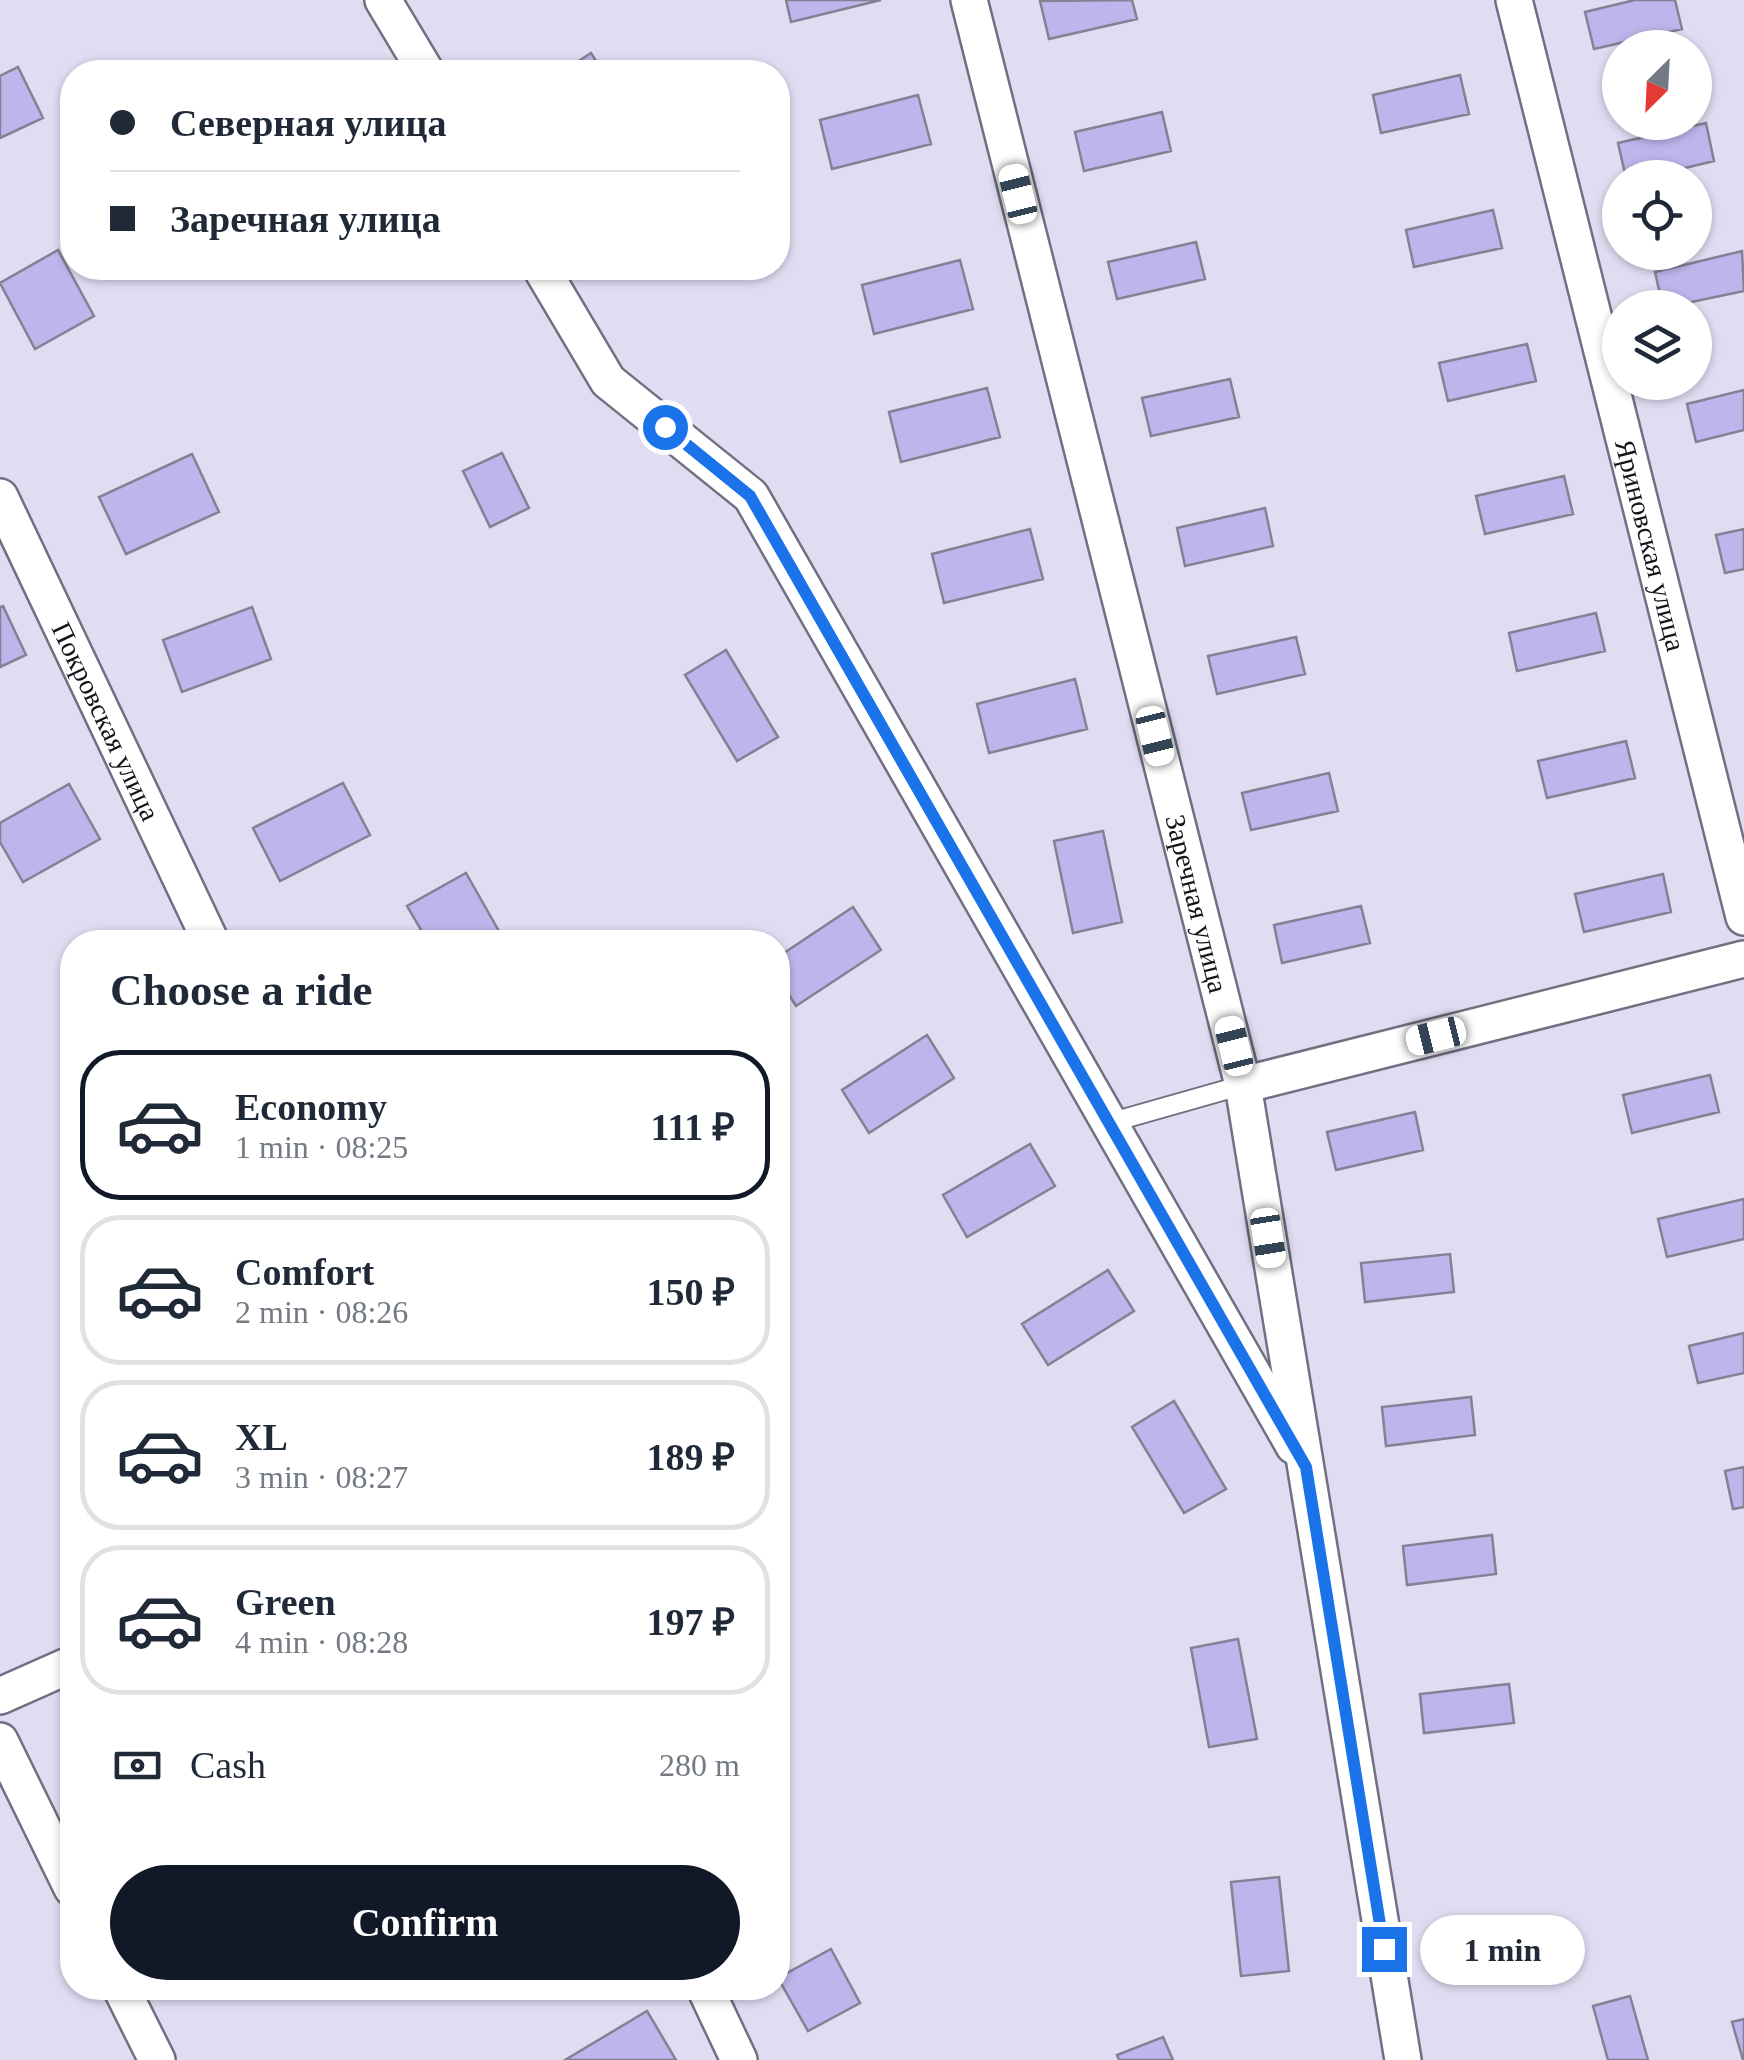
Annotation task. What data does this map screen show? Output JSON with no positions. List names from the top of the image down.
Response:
{
  "streets": {
    "street": ["Яриновская улица", "Покровская улица", "Заречная улица"]
  },
  "north": "bottom left",
  "page": {
    "banner": ["Северная улица", "Заречная улица"],
    "heading": "Choose a ride",
    "list": [
      {
        "name": "Economy",
        "note": "1 min · 08:25",
        "value": "111 ₽"
      },
      {
        "name": "Comfort",
        "note": "2 min · 08:26",
        "value": "150 ₽"
      },
      {
        "name": "XL",
        "note": "3 min · 08:27",
        "value": "189 ₽"
      },
      {
        "name": "Green",
        "note": "4 min · 08:28",
        "value": "197 ₽"
      }
    ],
    "pay": ["Cash", "280 m"],
    "buttons": "Confirm",
    "bubble": "1 min"
  }
}
